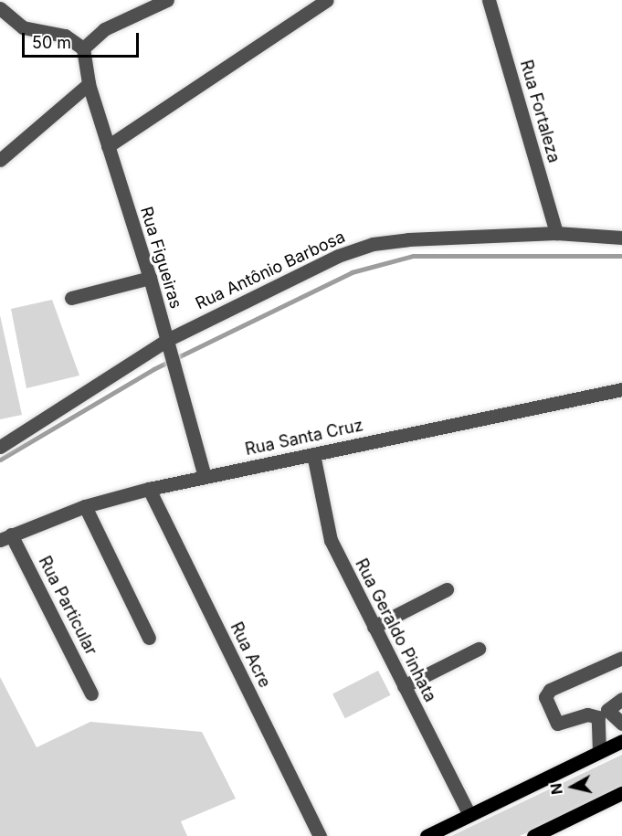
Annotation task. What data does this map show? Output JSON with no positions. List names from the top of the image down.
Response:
{
  "streets": {
    "street": [
      "Rua Fortaleza",
      "Rua Figueiras",
      "Rua Antônio Barbosa",
      "Rua Santa Cruz",
      "Rua Particular",
      "Rua Geraldo Pinhata",
      "Rua Acre"
    ]
  },
  "crossings": [
    ["Rua Fortaleza", "Rua Antônio Barbosa"],
    ["Rua Figueiras", "Rua Antônio Barbosa"],
    ["Rua Figueiras", "Rua Santa Cruz"],
    ["Rua Santa Cruz", "Rua Particular"],
    ["Rua Santa Cruz", "Rua Geraldo Pinhata"],
    ["Rua Santa Cruz", "Rua Acre"]
  ],
  "scale_bar": "50 m",
  "north": "left"
}
